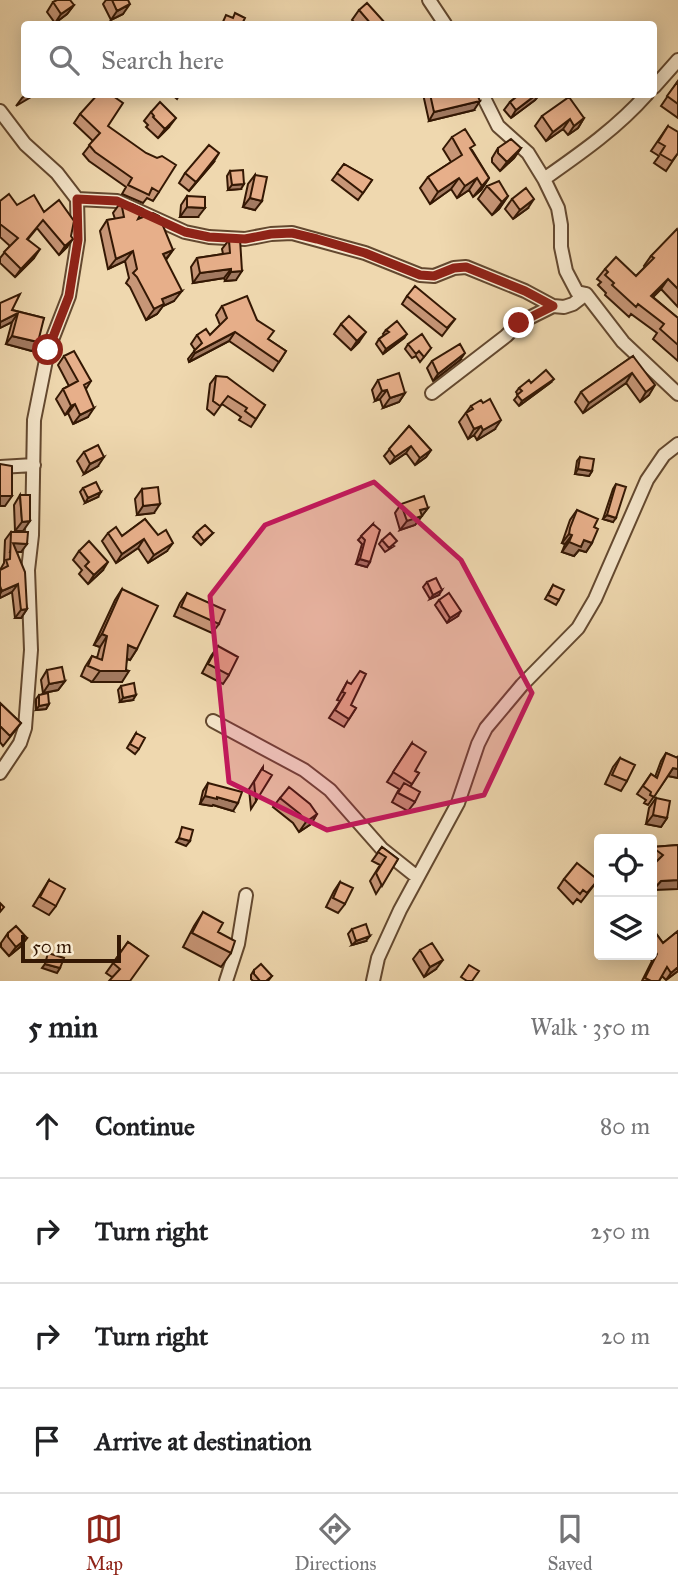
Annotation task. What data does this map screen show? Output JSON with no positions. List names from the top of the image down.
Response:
{
  "scale_bar": "50 m",
  "page": {
    "search": "Search here",
    "scale": "50 m",
    "heading": ["5 min", "Walk · 350 m"],
    "list": [
      ["Continue", "80 m"],
      ["Turn right", "250 m"],
      ["Turn right", "20 m"],
      "Arrive at destination"
    ],
    "nav": ["Map", "Directions", "Saved"]
  }
}
